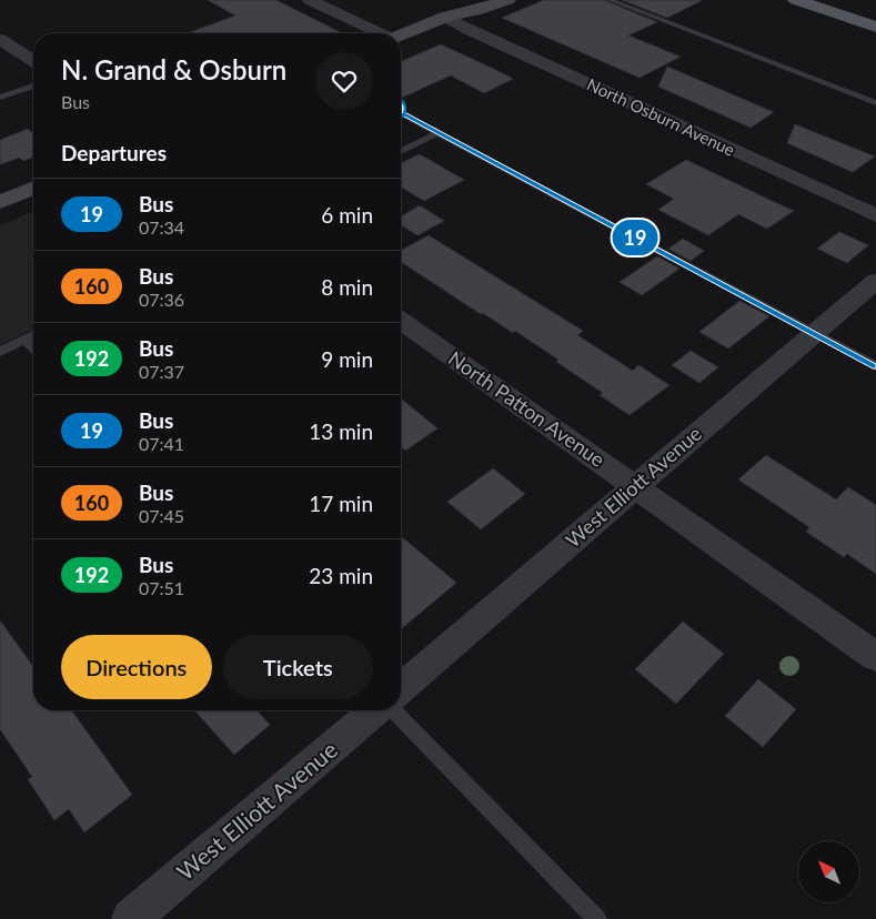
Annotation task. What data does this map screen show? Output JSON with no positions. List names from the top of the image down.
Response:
{
  "streets": {
    "street": ["North Osburn Avenue", "North Patton Avenue", "West Elliott Avenue"]
  },
  "crossings": [
    ["North Patton Avenue", "West Elliott Avenue"]
  ],
  "lines": ["bus line 19"],
  "north": "top left",
  "page": {
    "on_map": "19",
    "heading": [
      ["N. Grand & Osburn", "Bus"],
      "Departures"
    ],
    "list": [
      {
        "mark": "19",
        "name": "Bus",
        "note": "07:34",
        "value": "6 min"
      },
      {
        "mark": "160",
        "name": "Bus",
        "note": "07:36",
        "value": "8 min"
      },
      {
        "mark": "192",
        "name": "Bus",
        "note": "07:37",
        "value": "9 min"
      },
      {
        "mark": "19",
        "name": "Bus",
        "note": "07:41",
        "value": "13 min"
      },
      {
        "mark": "160",
        "name": "Bus",
        "note": "07:45",
        "value": "17 min"
      },
      {
        "mark": "192",
        "name": "Bus",
        "note": "07:51",
        "value": "23 min"
      }
    ],
    "buttons": ["Directions", "Tickets"]
  }
}
